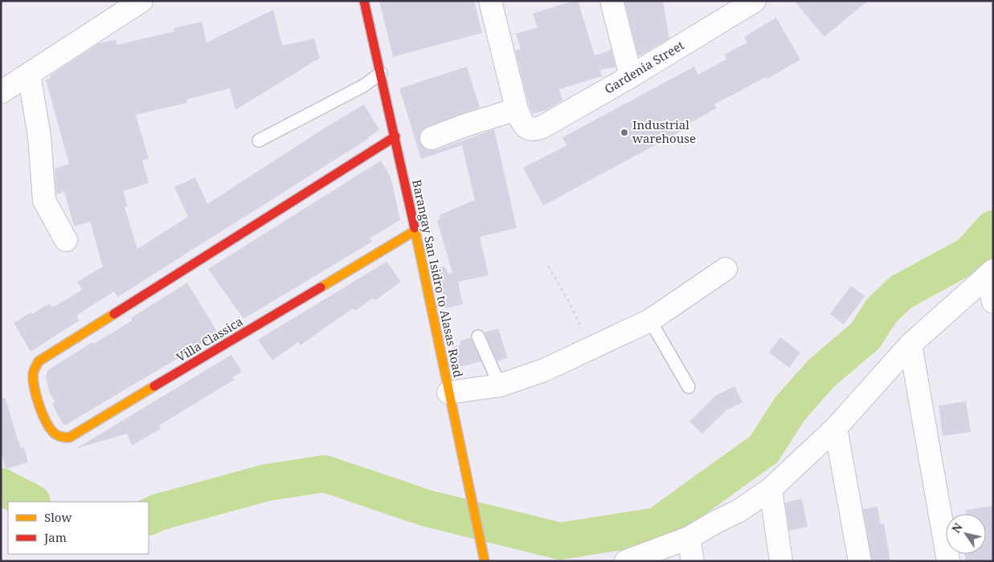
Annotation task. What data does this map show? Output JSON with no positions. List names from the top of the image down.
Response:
{
  "streets": {
    "street": ["Gardenia Street", "Barangay San Isidro to Alasas Road", "Villa Classica"]
  },
  "crossings": [
    ["Barangay San Isidro to Alasas Road", "Villa Classica"]
  ],
  "places": ["Industrial warehouse"],
  "legend": ["Slow", "Jam"],
  "north": "top left"
}
